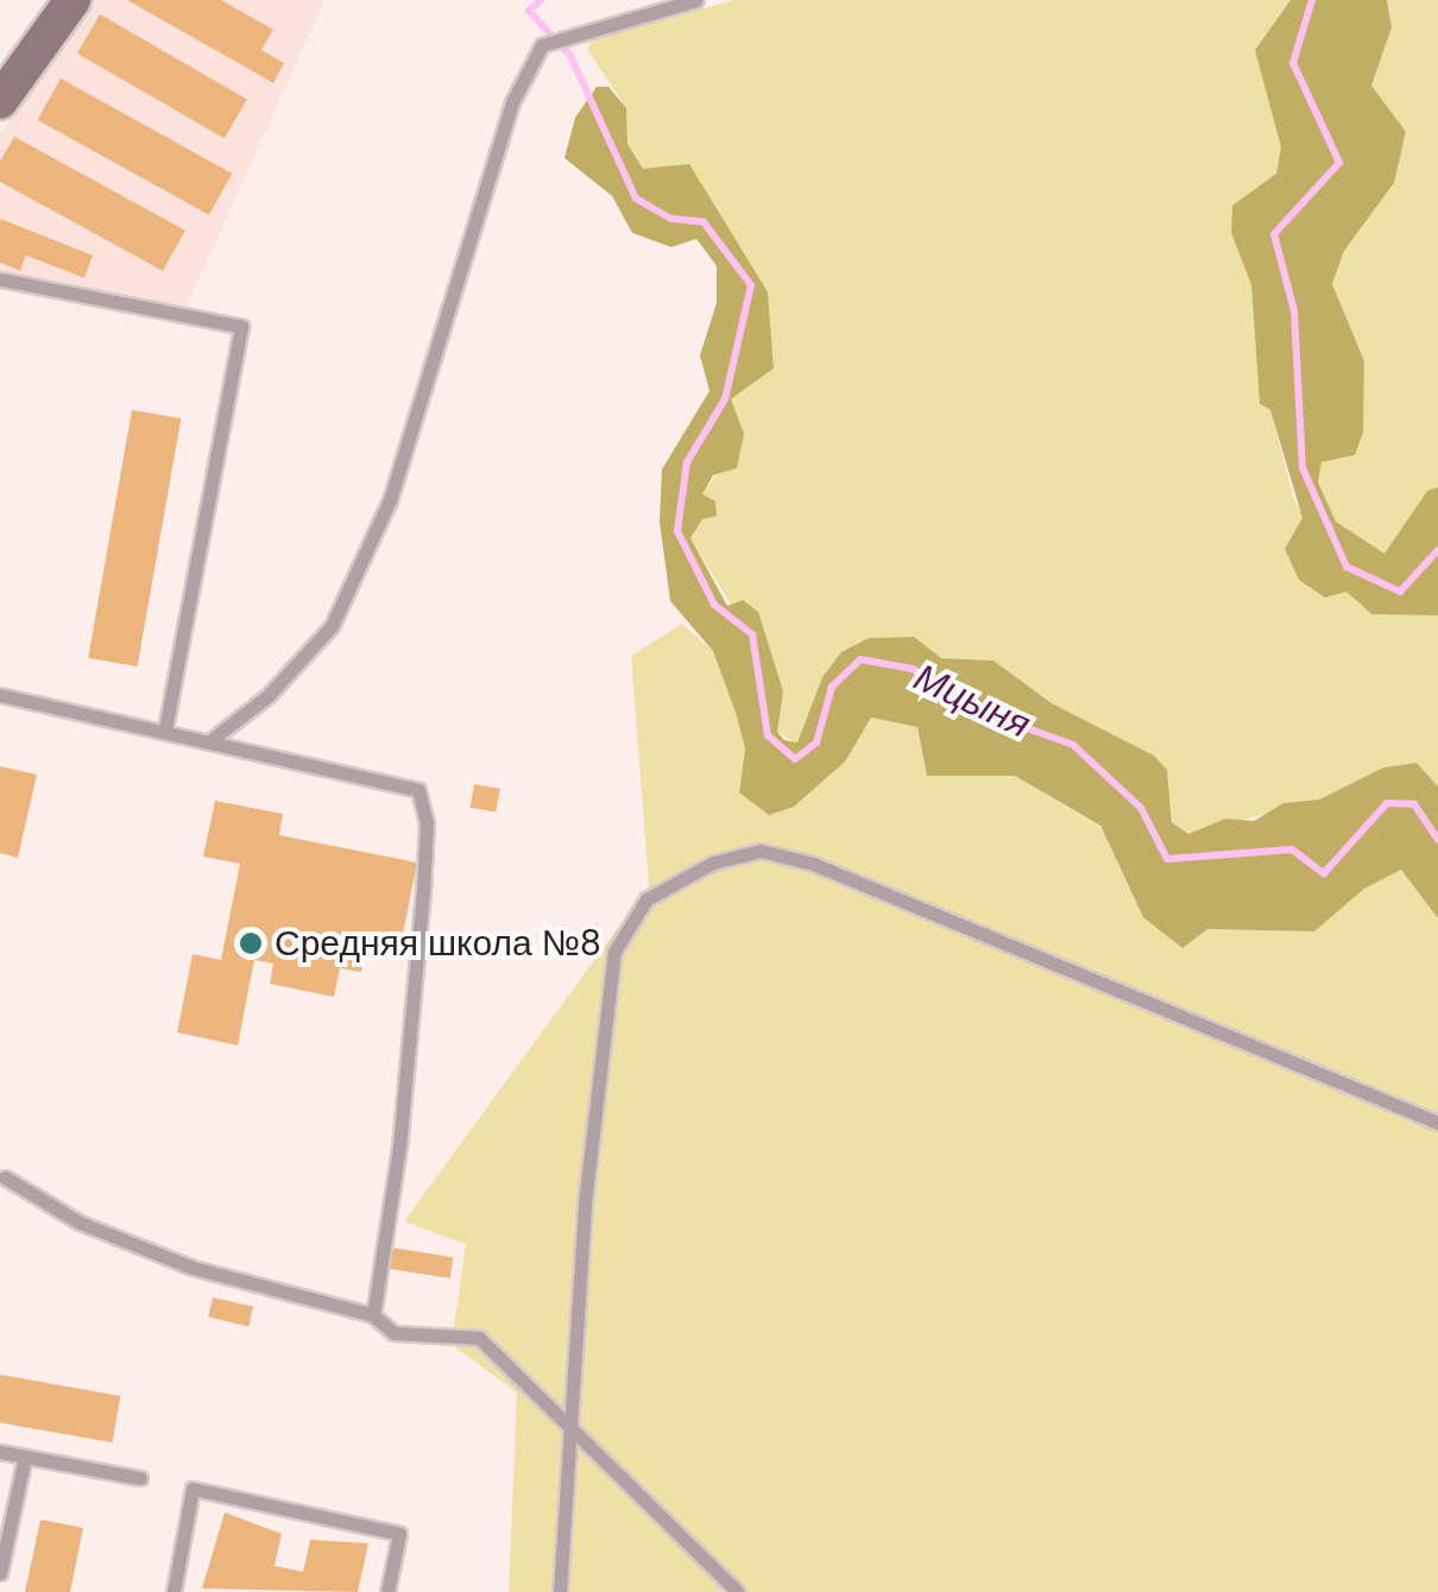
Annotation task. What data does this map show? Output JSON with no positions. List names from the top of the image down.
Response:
{
  "water": ["Мцыня"],
  "places": ["Средняя школа №8"]
}
